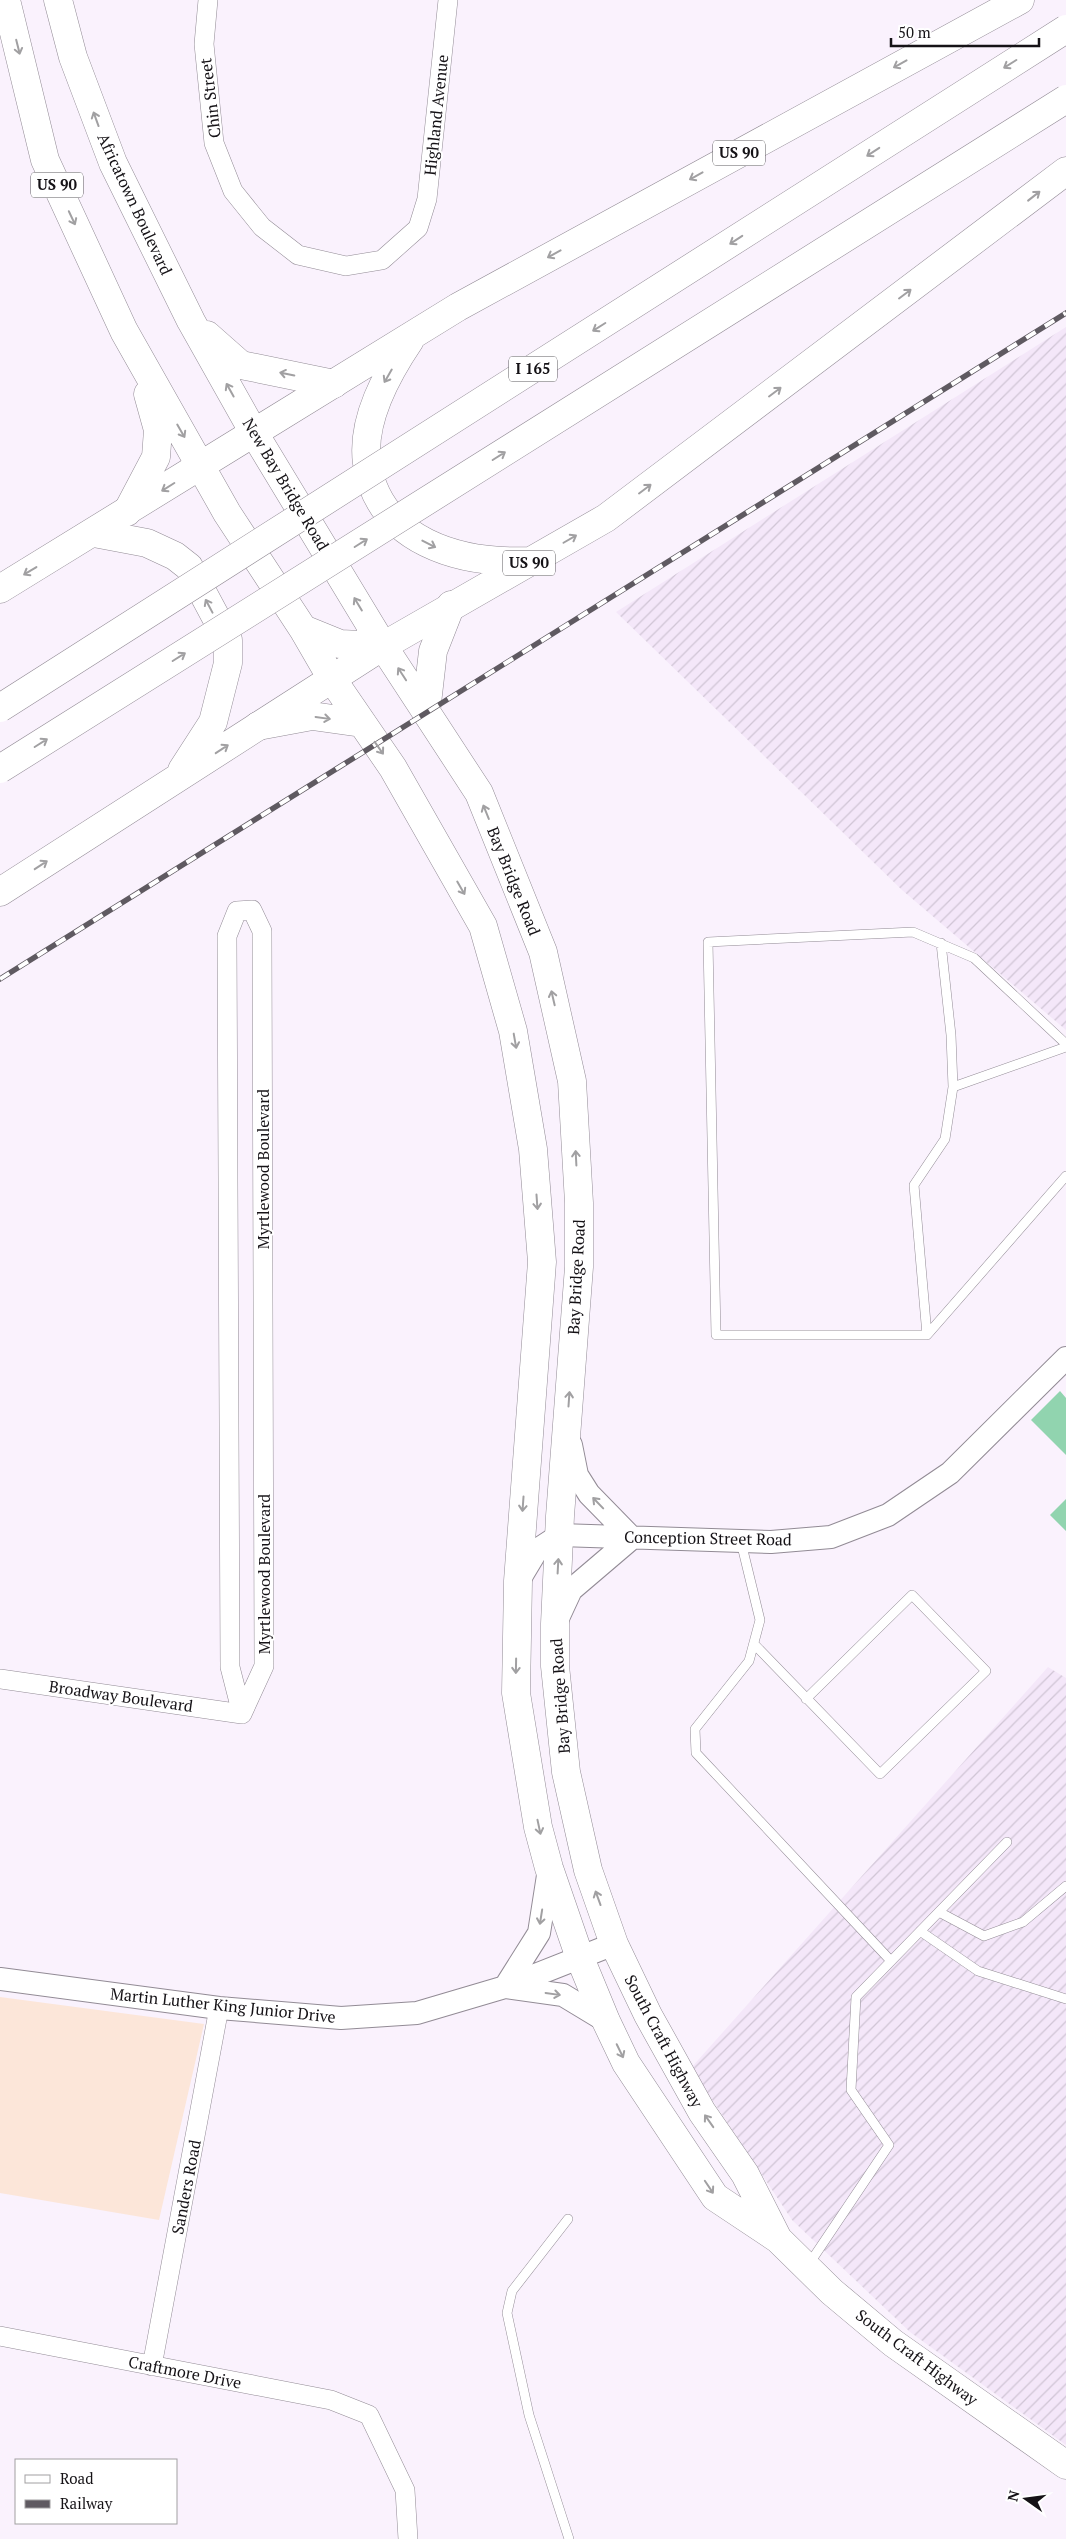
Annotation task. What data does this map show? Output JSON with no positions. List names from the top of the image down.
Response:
{
  "streets": {
    "main road": [
      "US 90",
      "Africatown Boulevard",
      "I 165",
      "New Bay Bridge Road",
      "Bay Bridge Road",
      "South Craft Highway"
    ],
    "street": [
      "Chin Street",
      "Highland Avenue",
      "Myrtlewood Boulevard",
      "Conception Street Road",
      "Broadway Boulevard",
      "Martin Luther King Junior Drive",
      "Sanders Road",
      "Craftmore Drive"
    ]
  },
  "crossings": [
    ["Chin Street", "Highland Avenue"],
    ["US 90", "New Bay Bridge Road"],
    ["US 90", "Bay Bridge Road"],
    ["Africatown Boulevard", "New Bay Bridge Road"],
    ["New Bay Bridge Road", "Bay Bridge Road"],
    ["Bay Bridge Road", "Conception Street Road"],
    ["Bay Bridge Road", "Martin Luther King Junior Drive"],
    ["Bay Bridge Road", "South Craft Highway"],
    ["Myrtlewood Boulevard", "Broadway Boulevard"],
    ["Martin Luther King Junior Drive", "South Craft Highway"],
    ["Martin Luther King Junior Drive", "Sanders Road"],
    ["Sanders Road", "Craftmore Drive"]
  ],
  "legend": ["Road", "Railway"],
  "scale_bar": "50 m",
  "north": "left"
}
